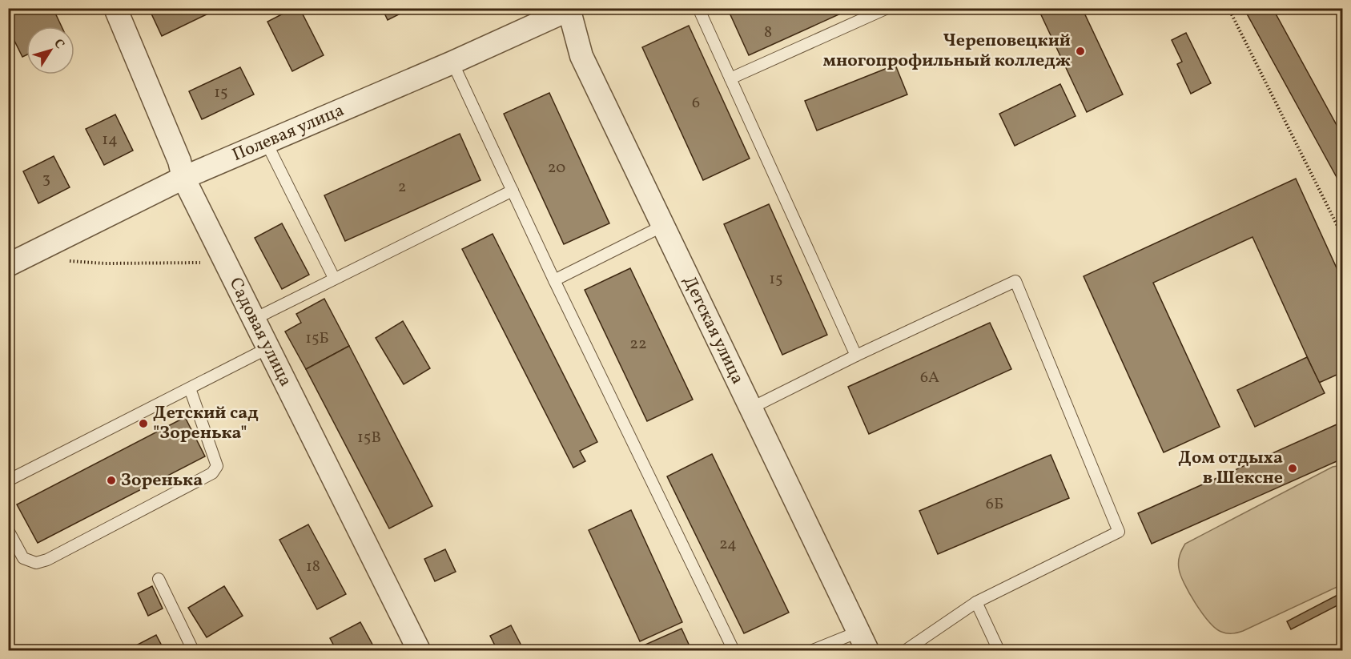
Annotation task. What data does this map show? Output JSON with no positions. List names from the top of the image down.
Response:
{
  "streets": {
    "street": ["Полевая улица", "Детская улица", "Садовая улица"]
  },
  "crossings": [
    ["Полевая улица", "Детская улица"],
    ["Полевая улица", "Садовая улица"]
  ],
  "places": [
    "Череповецкий многопрофильный колледж",
    "Детский сад \"Зоренька\"",
    "Дом отдыха в Шекснe",
    "Зоренька"
  ],
  "house_numbers": [
    "8",
    "15",
    "6",
    "14",
    "20",
    "3",
    "2",
    "15",
    "15Б",
    "22",
    "6А",
    "15В",
    "6Б",
    "24",
    "18"
  ],
  "north": "top right"
}
